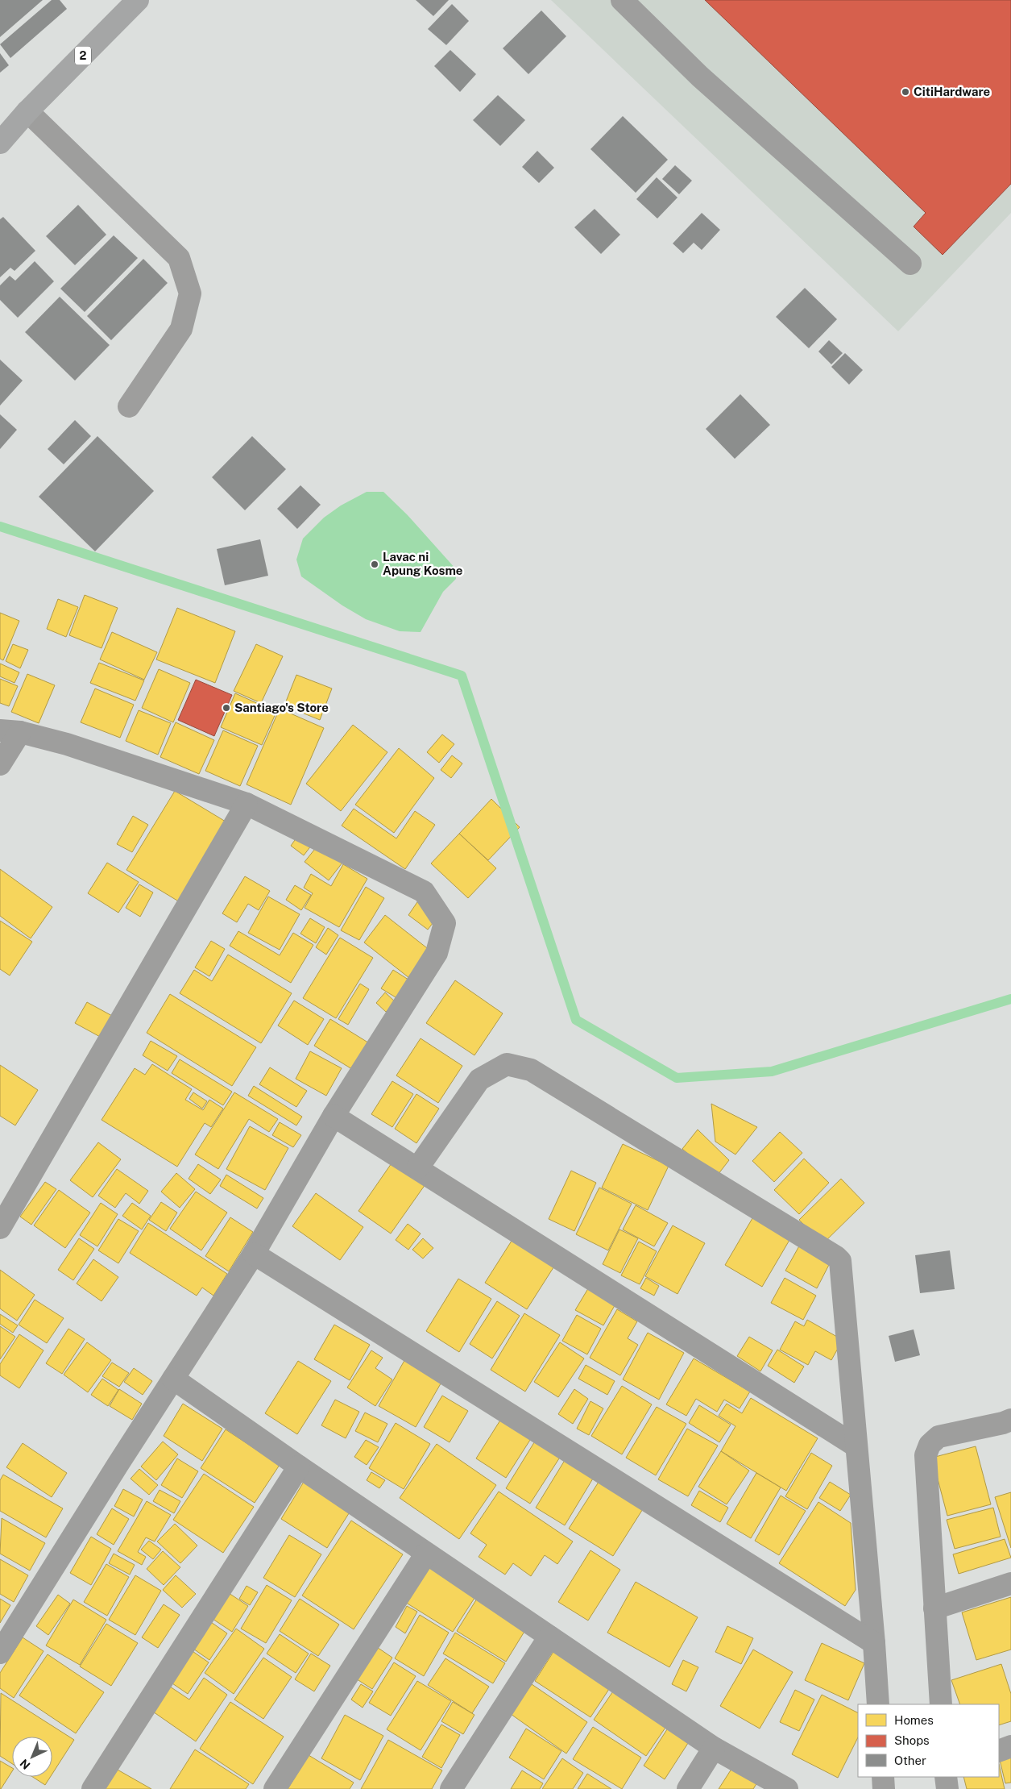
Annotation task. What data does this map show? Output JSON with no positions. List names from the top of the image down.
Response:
{
  "streets": {
    "highway": ["2"]
  },
  "places": ["CitiHardware", "Lavac ni Apung Kosme", "Santiago's Store"],
  "legend": ["Homes", "Shops", "Other"],
  "north": "bottom left"
}
